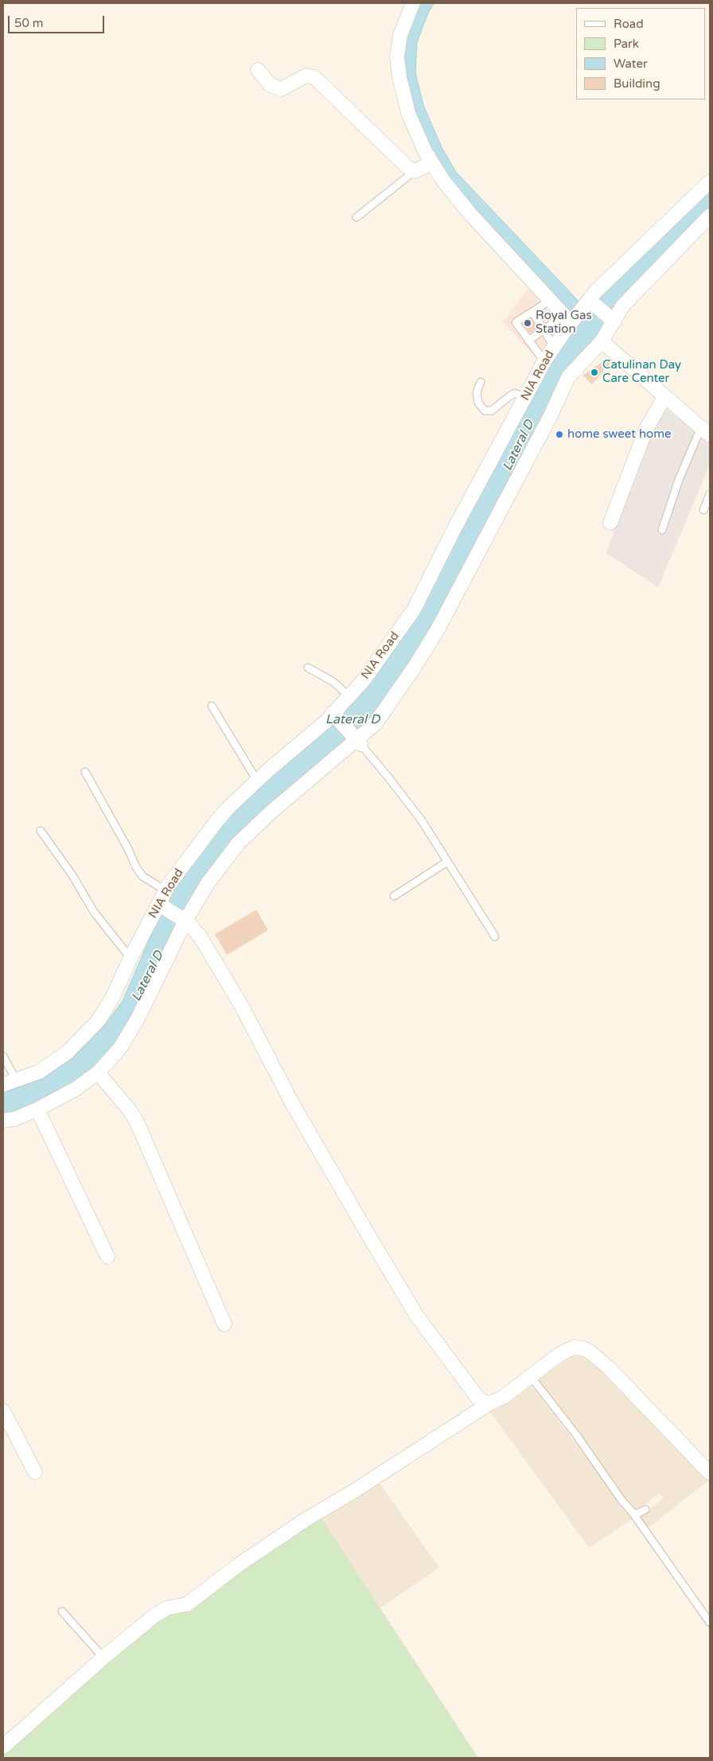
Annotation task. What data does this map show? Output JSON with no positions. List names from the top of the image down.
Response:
{
  "streets": {
    "street": ["NIA Road"]
  },
  "water": ["Lateral D"],
  "places": ["Royal Gas Station", "Catulinan Day Care Center", "home sweet home"],
  "legend": [
    "Road",
    "Park",
    "Water",
    "Building"
  ],
  "scale_bar": "50 m"
}
